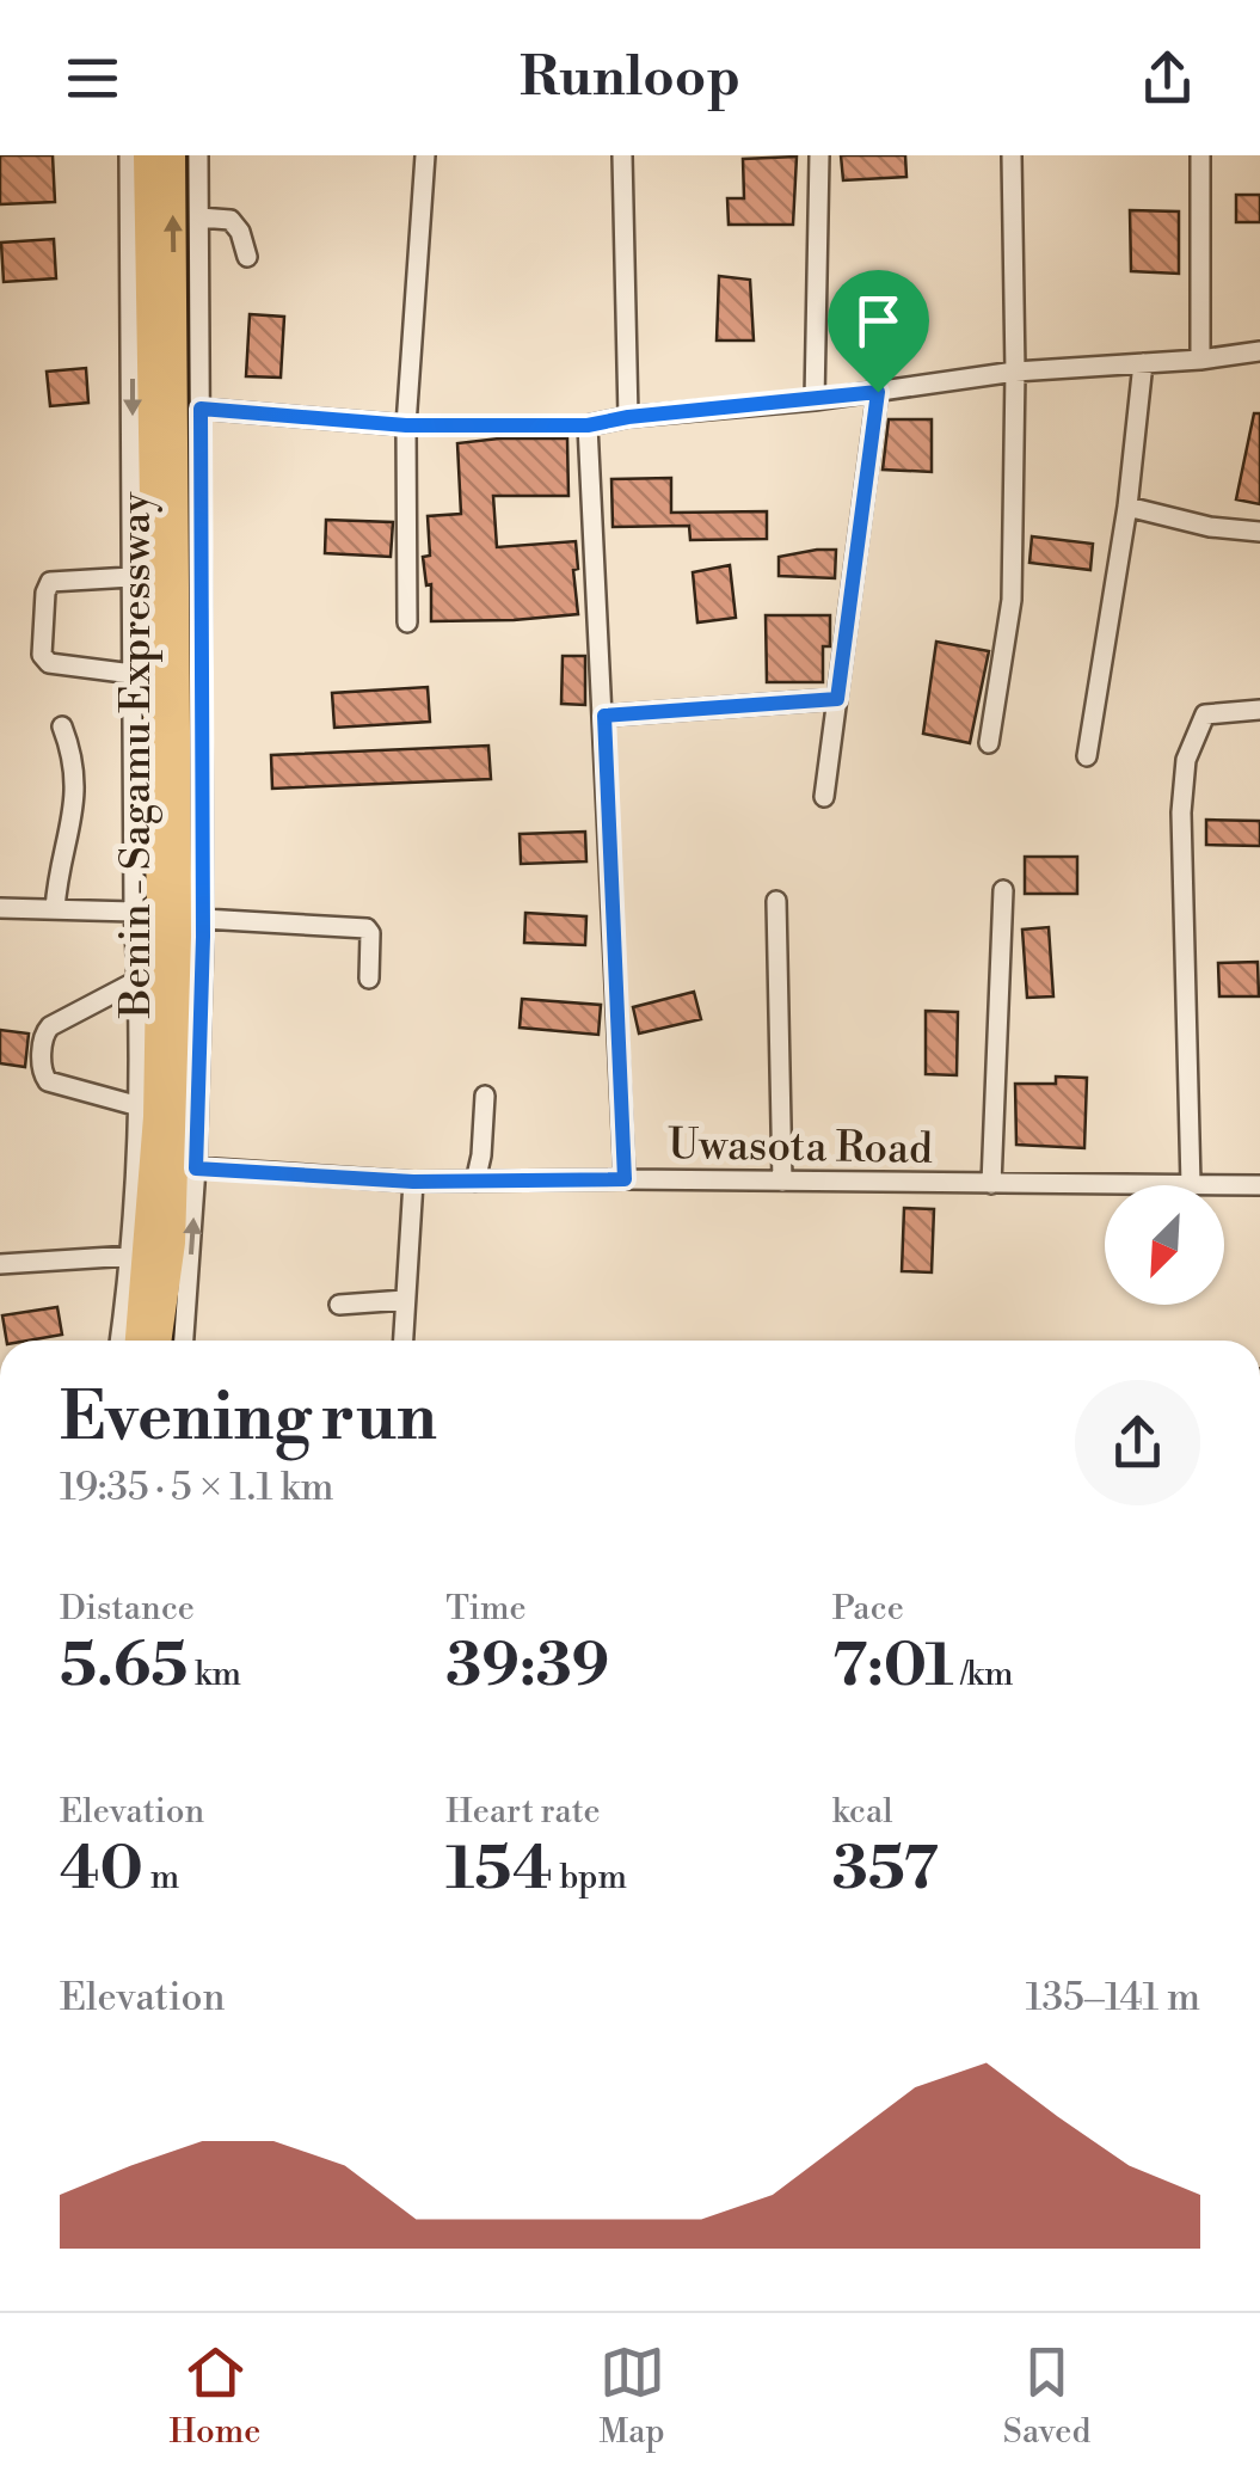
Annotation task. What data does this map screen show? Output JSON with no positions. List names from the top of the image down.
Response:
{
  "streets": {
    "highway": ["Benin - Sagamu Expressway"],
    "street": ["Uwasota Road"]
  },
  "north": "bottom left",
  "page": {
    "header": "Runloop",
    "heading": ["Evening run", "19:35 · 5 × 1.1 km"],
    "stats": [
      ["Distance", "5.65 km"],
      ["Time", "39:39"],
      ["Pace", "7:01 /km"],
      ["Elevation", "40 m"],
      ["Heart rate", "154 bpm"],
      ["kcal", "357"]
    ],
    "chart": ["Elevation", "135–141 m"],
    "tabs": ["Home", "Map", "Saved"]
  }
}
